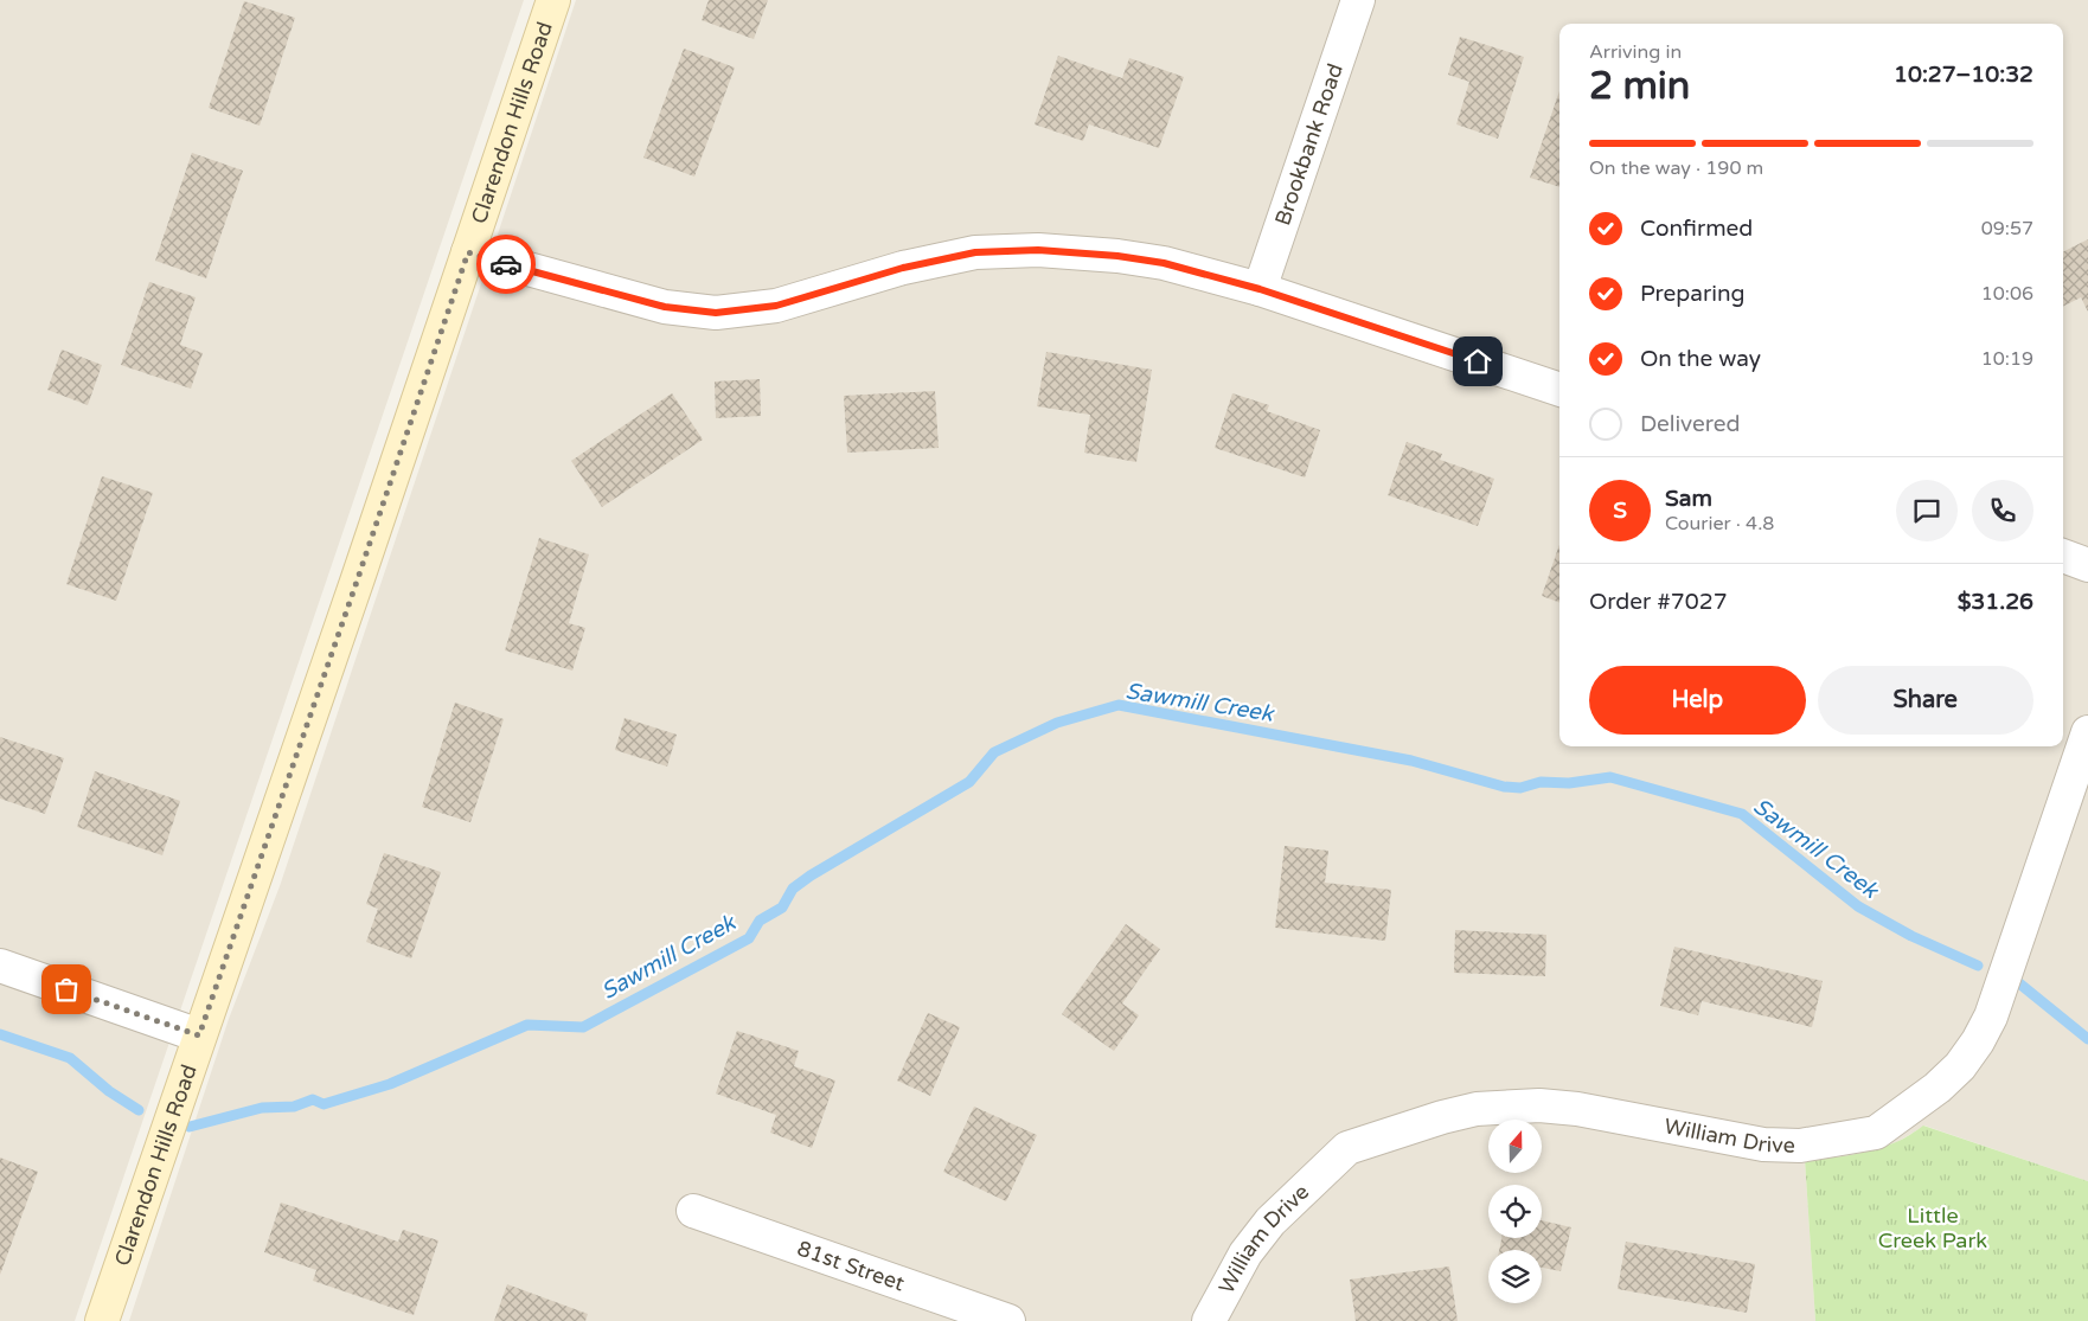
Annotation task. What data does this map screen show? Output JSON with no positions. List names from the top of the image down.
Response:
{
  "streets": {
    "street": [
      "Clarendon Hills Road",
      "Brookbank Road",
      "William Drive",
      "81st Street"
    ]
  },
  "water": ["Sawmill Creek"],
  "parks": ["Little Creek Park"],
  "north": "top",
  "page": {
    "heading": ["2 min", "Arriving in", "10:27–10:32"],
    "panel": [
      "Sam",
      "Courier · 4.8",
      "Order #7027",
      "$31.26"
    ],
    "bar": "On the way · 190 m",
    "list": [
      ["Confirmed", "09:57"],
      ["Preparing", "10:06"],
      ["On the way", "10:19"],
      "Delivered"
    ],
    "round": "S",
    "buttons": ["Help", "Share"]
  }
}
